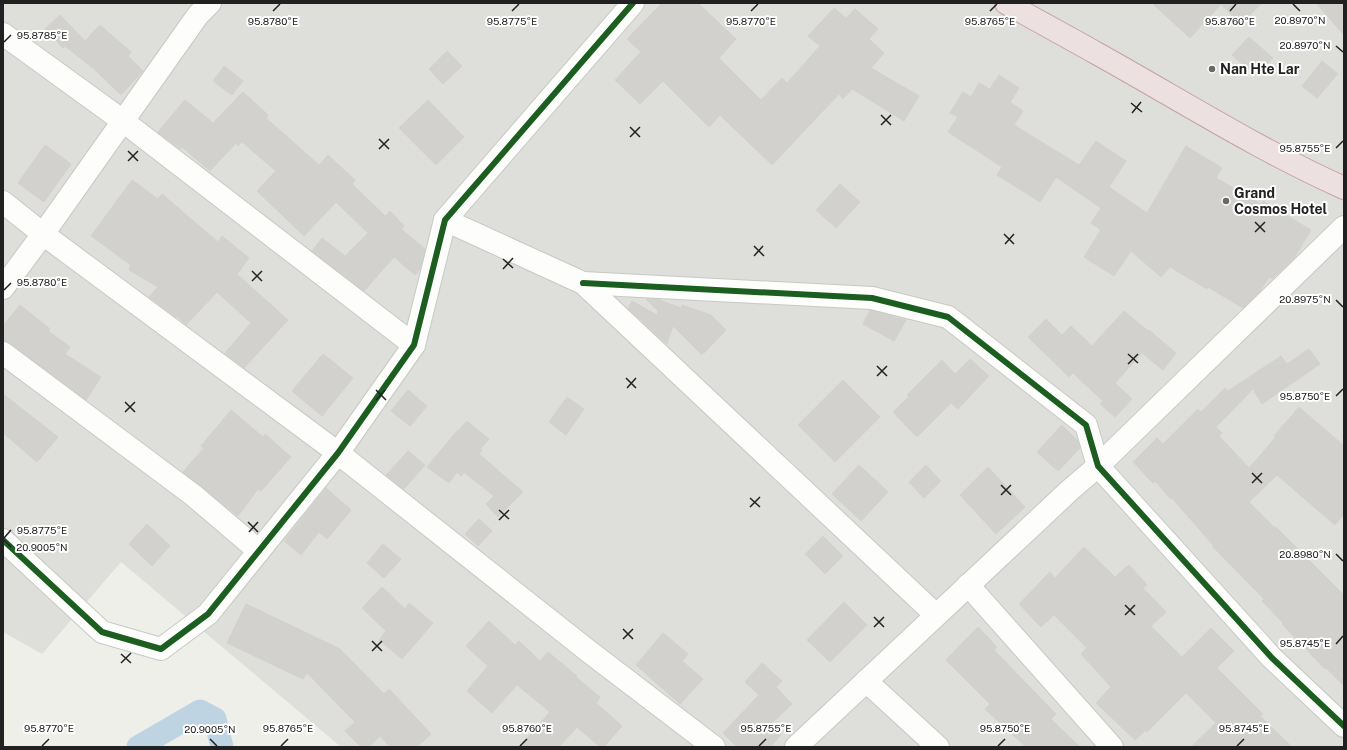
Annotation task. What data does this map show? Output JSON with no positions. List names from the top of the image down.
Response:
{
  "places": ["Nan Hte Lar", "Grand Cosmos Hotel"],
  "coordinates": [
    "20.8970°N",
    "95.8780°E",
    "95.8775°E",
    "95.8770°E",
    "95.8765°E",
    "95.8760°E",
    "95.8785°E",
    "95.8755°E",
    "20.8975°N",
    "95.8750°E",
    "20.9005°N",
    "20.8980°N",
    "95.8745°E"
  ]
}
